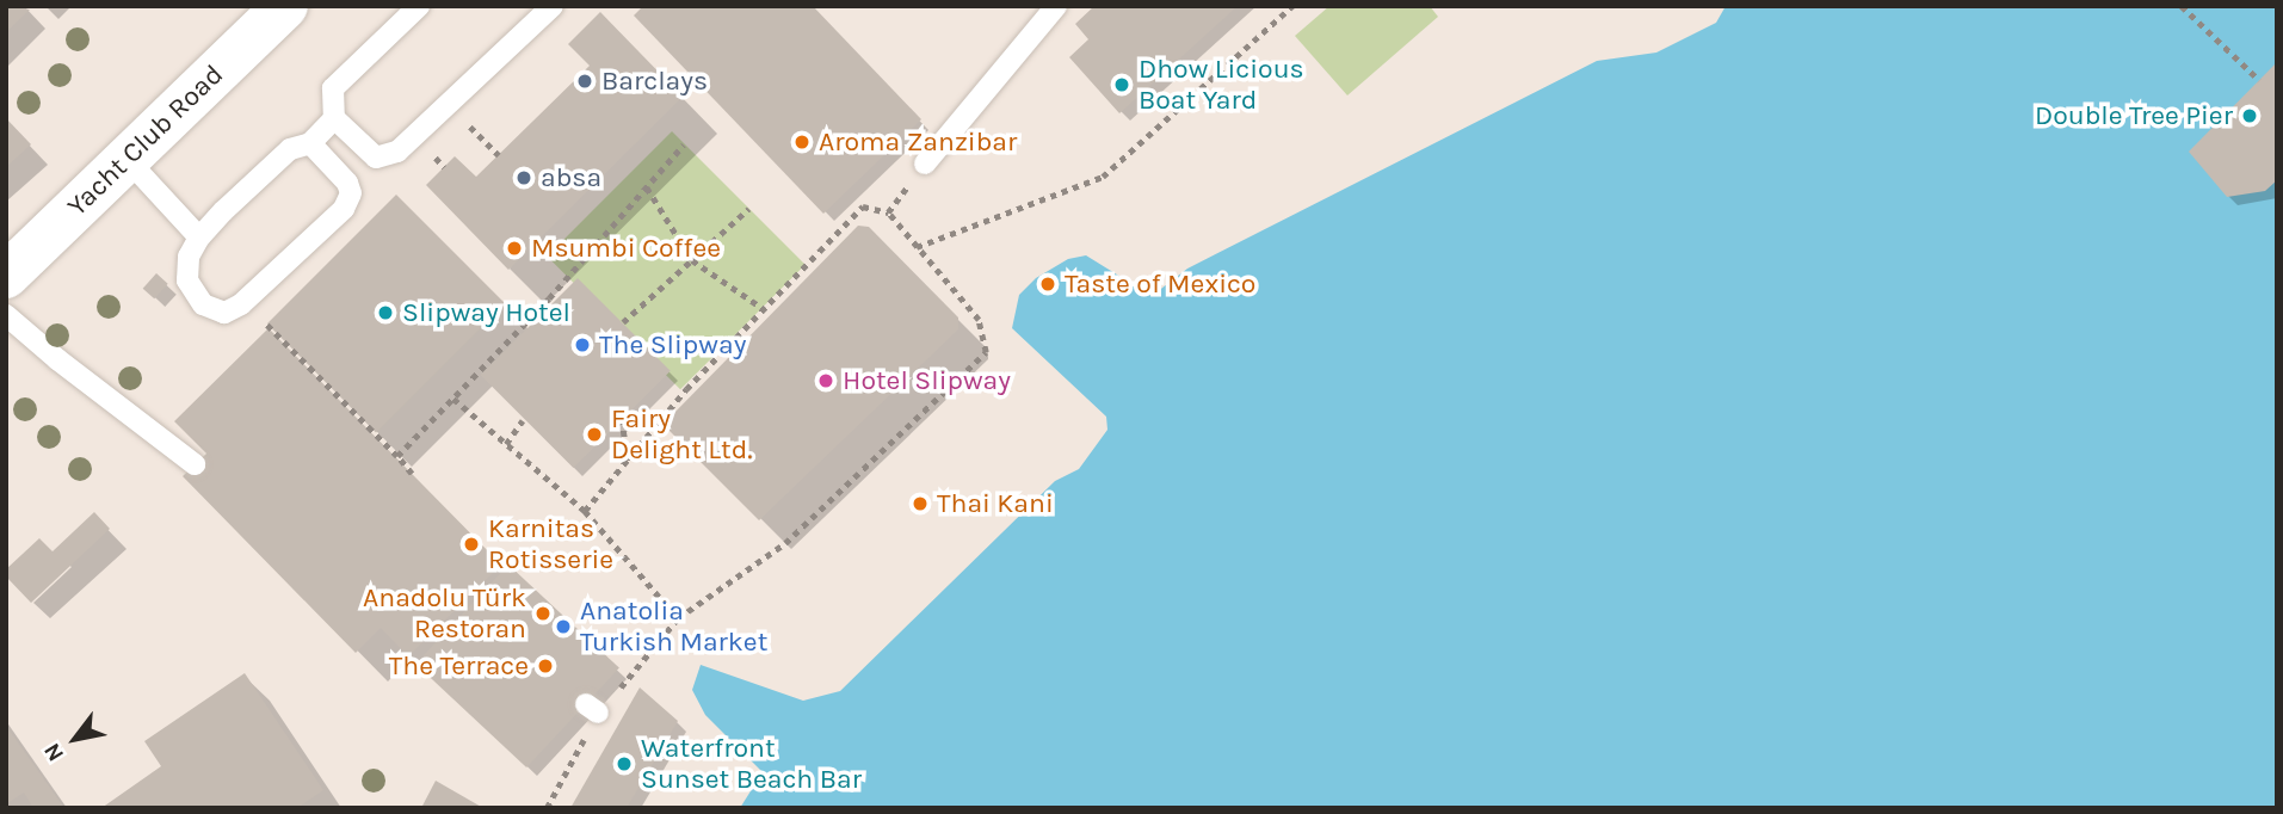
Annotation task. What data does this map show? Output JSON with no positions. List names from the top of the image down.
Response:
{
  "streets": {
    "street": ["Yacht Club Road"]
  },
  "places": [
    "Barclays",
    "Dhow Licious Boat Yard",
    "Double Tree Pier",
    "Aroma Zanzibar",
    "absa",
    "Msumbi Coffee",
    "Taste of Mexico",
    "Slipway Hotel",
    "The Slipway",
    "Hotel Slipway",
    "Fairy Delight Ltd.",
    "Thai Kani",
    "Karnitas Rotisserie",
    "Anadolu Türk Restoran",
    "Anatolia Turkish Market",
    "The Terrace",
    "Waterfront Sunset Beach Bar"
  ],
  "north": "bottom left"
}
